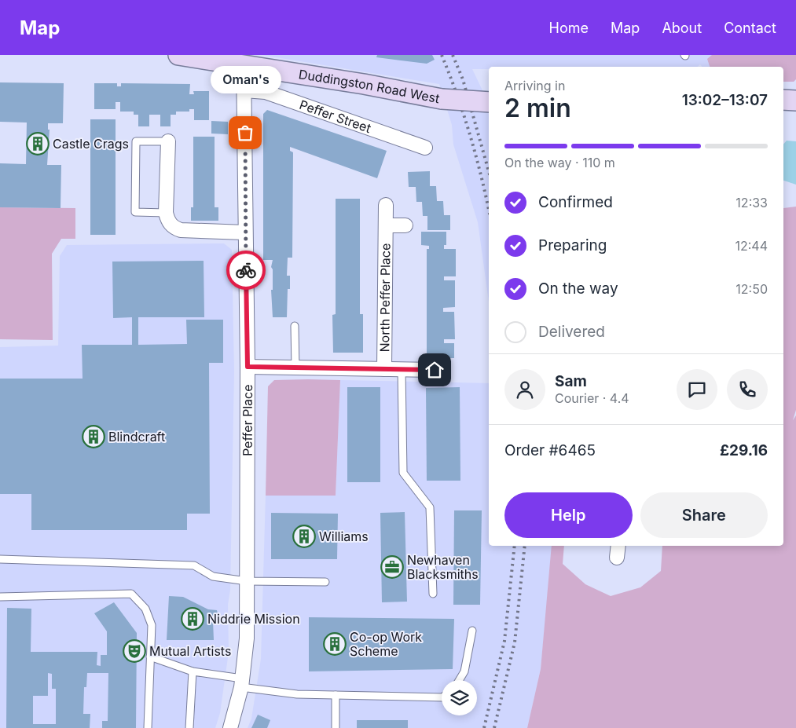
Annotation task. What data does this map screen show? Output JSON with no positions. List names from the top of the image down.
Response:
{
  "streets": {
    "street": [
      "Duddingston Road West",
      "Peffer Street",
      "North Peffer Place",
      "Peffer Place"
    ]
  },
  "crossings": [
    ["Duddingston Road West", "Peffer Place"],
    ["Peffer Street", "Peffer Place"],
    ["North Peffer Place", "Peffer Place"]
  ],
  "places": {
    "other": ["Oman's"],
    "building": [
      "Castle Crags",
      "Blindcraft",
      "Williams",
      "Niddrie Mission",
      "Co-op Work Scheme"
    ],
    "office": ["Newhaven Blacksmiths"],
    "theatre": ["Mutual Artists"]
  },
  "page": {
    "header": "Map",
    "nav": [
      "Home",
      "Map",
      "About",
      "Contact"
    ],
    "bubble": "Oman's",
    "heading": ["2 min", "Arriving in", "13:02–13:07"],
    "panel": [
      "Sam",
      "Courier · 4.4",
      "Order #6465",
      "£29.16"
    ],
    "bar": "On the way · 110 m",
    "list": [
      ["Confirmed", "12:33"],
      ["Preparing", "12:44"],
      ["On the way", "12:50"],
      "Delivered"
    ],
    "buttons": ["Help", "Share"]
  }
}
